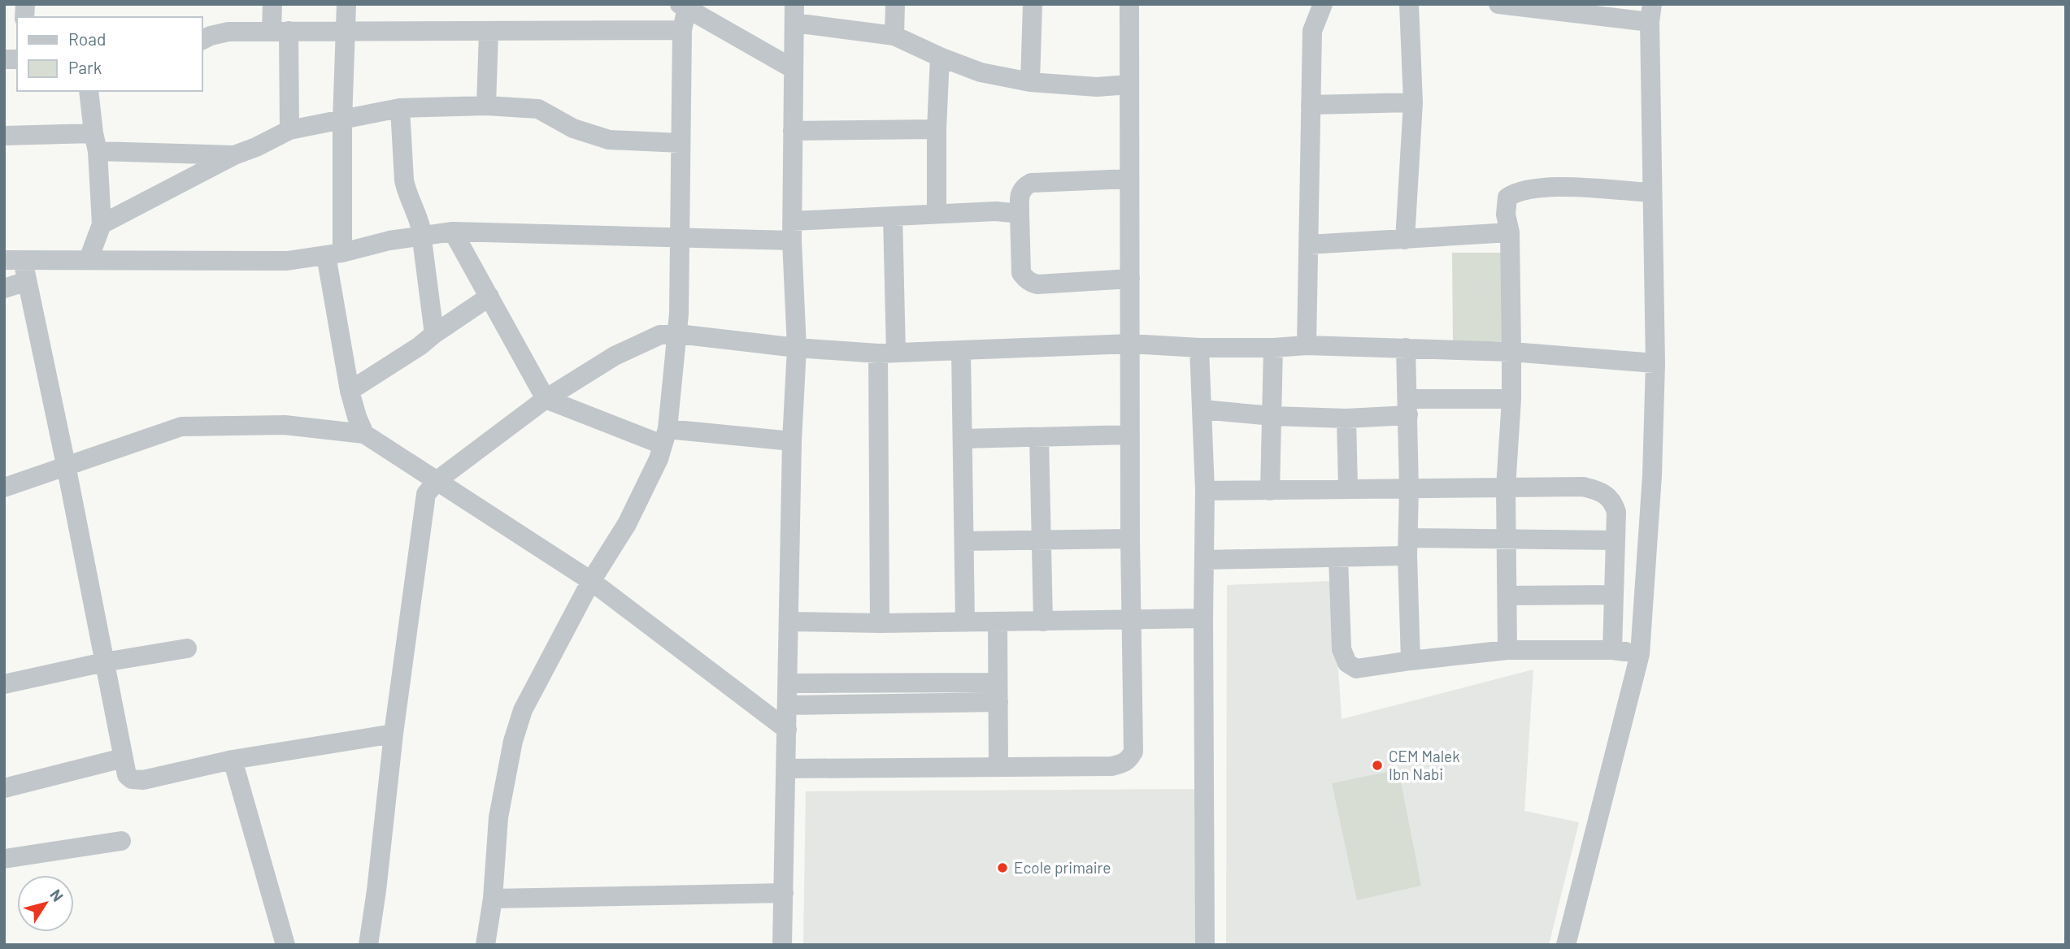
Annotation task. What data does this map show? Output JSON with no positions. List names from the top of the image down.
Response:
{
  "places": ["CEM Malek Ibn Nabi", "Ecole primaire"],
  "legend": ["Road", "Park"],
  "north": "top right"
}
